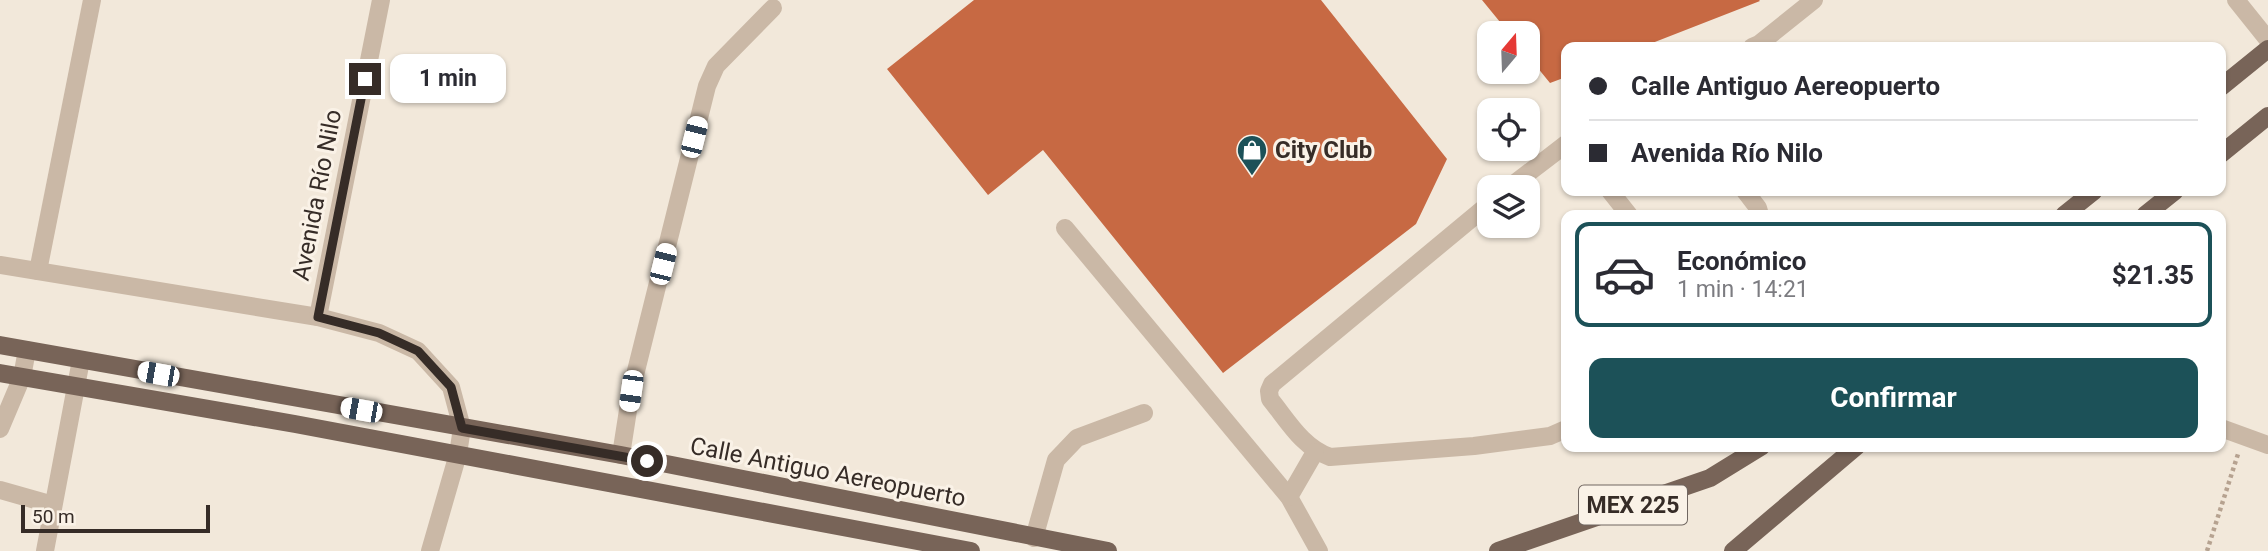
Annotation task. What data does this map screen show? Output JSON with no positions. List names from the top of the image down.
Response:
{
  "streets": {
    "main road": ["Calle Antiguo Aereopuerto", "MEX 225"],
    "street": ["Avenida Río Nilo"]
  },
  "places": {
    "shop": ["City Club"]
  },
  "scale_bar": "50 m",
  "north": "top",
  "page": {
    "banner": ["Calle Antiguo Aereopuerto", "Avenida Río Nilo"],
    "bubble": "1 min",
    "list": [
      {
        "name": "Económico",
        "note": "1 min · 14:21",
        "value": "$21.35"
      }
    ],
    "buttons": "Confirmar",
    "scale": "50 m"
  }
}
